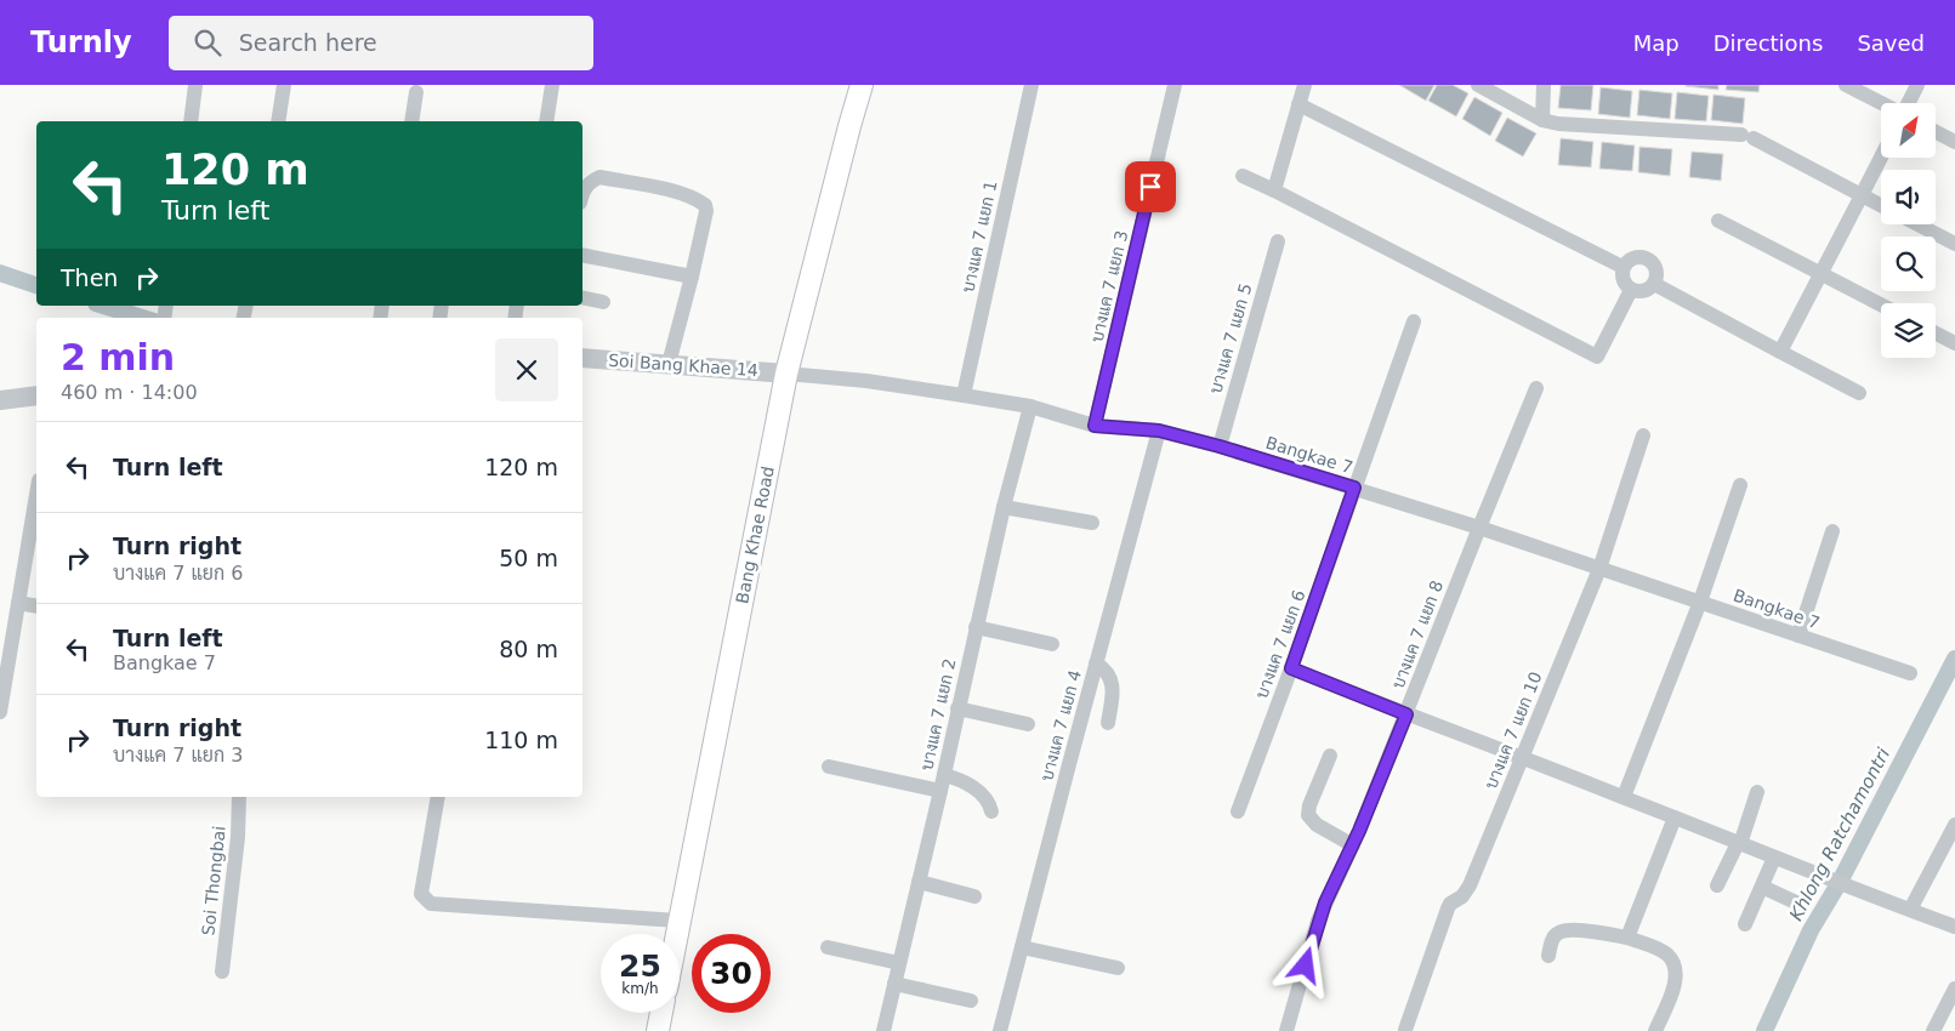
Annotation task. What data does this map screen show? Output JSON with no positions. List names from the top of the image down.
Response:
{
  "streets": {
    "main road": ["Bang Khae Road"],
    "street": [
      "บางแค 7 แยก 1",
      "บางแค 7 แยก 3",
      "บางแค 7 แยก 5",
      "Soi Bang Khae 14",
      "Bangkae 7",
      "บางแค 7 แยก 8",
      "บางแค 7 แยก 6",
      "บางแค 7 แยก 2",
      "บางแค 7 แยก 4",
      "บางแค 7 แยก 10",
      "Soi Thongbai"
    ]
  },
  "crossings": [
    ["บางแค 7 แยก 1", "Bangkae 7"],
    ["บางแค 7 แยก 3", "Bangkae 7"],
    ["บางแค 7 แยก 5", "Bangkae 7"],
    ["Soi Bang Khae 14", "Bangkae 7"],
    ["Soi Bang Khae 14", "Bang Khae Road"],
    ["Bangkae 7", "Bang Khae Road"],
    ["Bangkae 7", "บางแค 7 แยก 8"],
    ["Bangkae 7", "บางแค 7 แยก 6"],
    ["Bangkae 7", "บางแค 7 แยก 2"],
    ["Bangkae 7", "บางแค 7 แยก 4"],
    ["Bangkae 7", "บางแค 7 แยก 10"]
  ],
  "water": ["Khlong Ratchamontri"],
  "north": "top right",
  "page": {
    "header": "Turnly",
    "search": "Search here",
    "nav": ["Map", "Directions", "Saved"],
    "turn": ["120 m", "Turn left"],
    "then": "Then",
    "heading": ["2 min", "460 m · 14:00"],
    "list": [
      {
        "name": "Turn left",
        "value": "120 m"
      },
      {
        "name": "Turn right",
        "note": "บางแค 7 แยก 6",
        "value": "50 m"
      },
      {
        "name": "Turn left",
        "note": "Bangkae 7",
        "value": "80 m"
      },
      {
        "name": "Turn right",
        "note": "บางแค 7 แยก 3",
        "value": "110 m"
      }
    ],
    "speed": "25 km/h",
    "limit": "30"
  }
}
